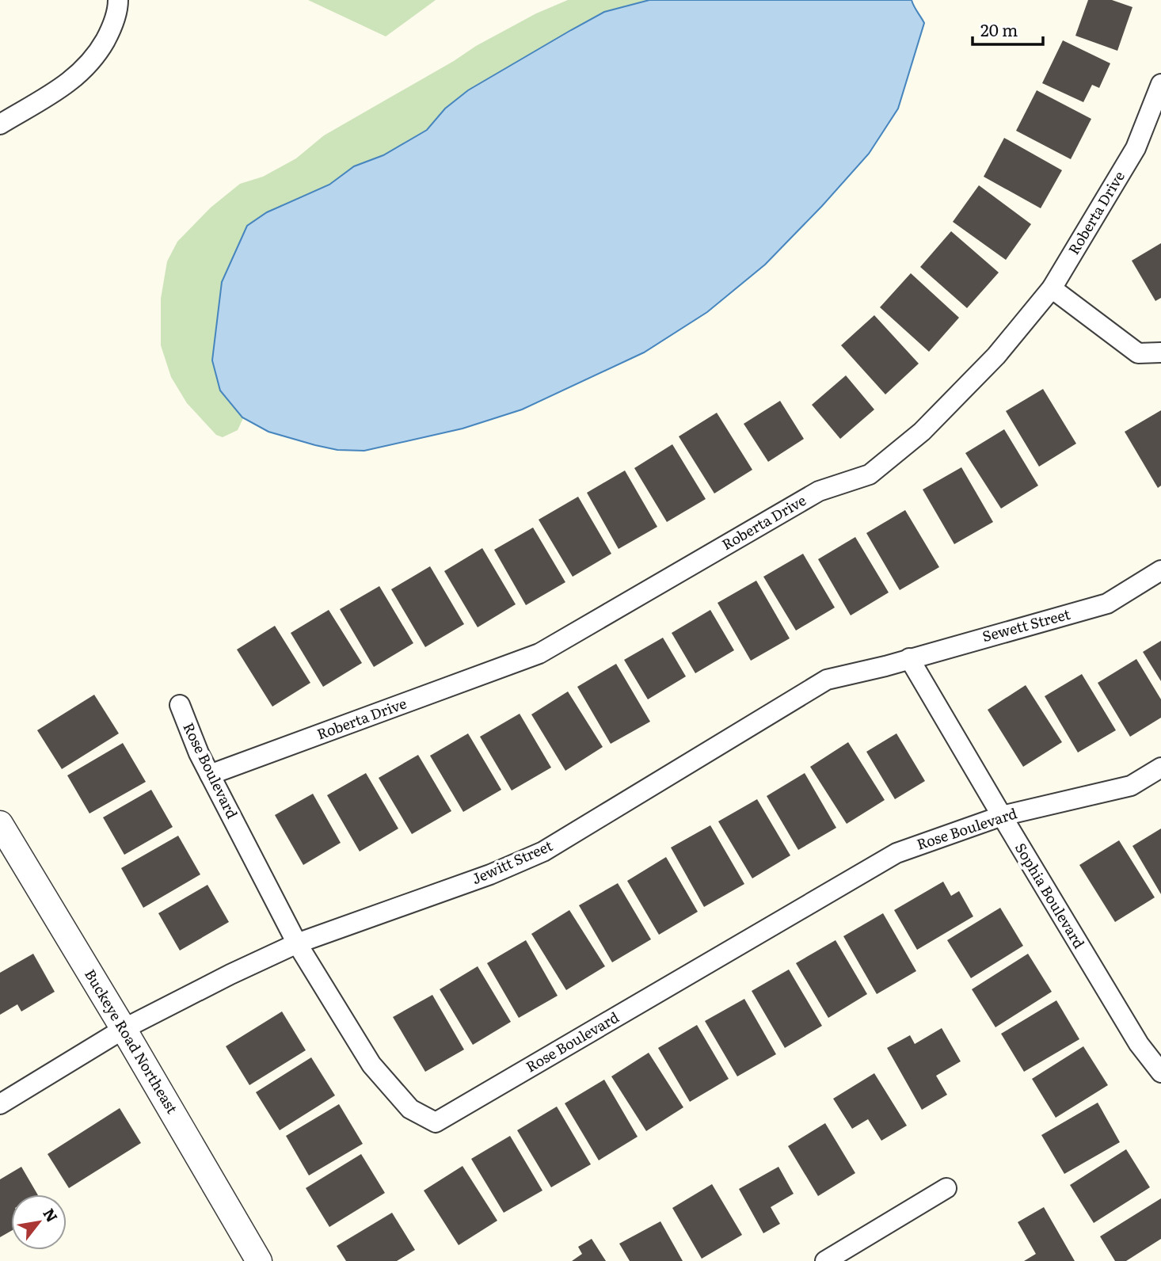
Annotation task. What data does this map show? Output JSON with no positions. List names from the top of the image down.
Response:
{
  "streets": {
    "street": [
      "Roberta Drive",
      "Sewett Street",
      "Rose Boulevard",
      "Jewitt Street",
      "Sophia Boulevard",
      "Buckeye Road Northeast"
    ]
  },
  "crossings": [
    ["Roberta Drive", "Rose Boulevard"],
    ["Sewett Street", "Jewitt Street"],
    ["Sewett Street", "Sophia Boulevard"],
    ["Rose Boulevard", "Jewitt Street"],
    ["Rose Boulevard", "Sophia Boulevard"],
    ["Jewitt Street", "Buckeye Road Northeast"]
  ],
  "scale_bar": "20 m",
  "north": "top right"
}
